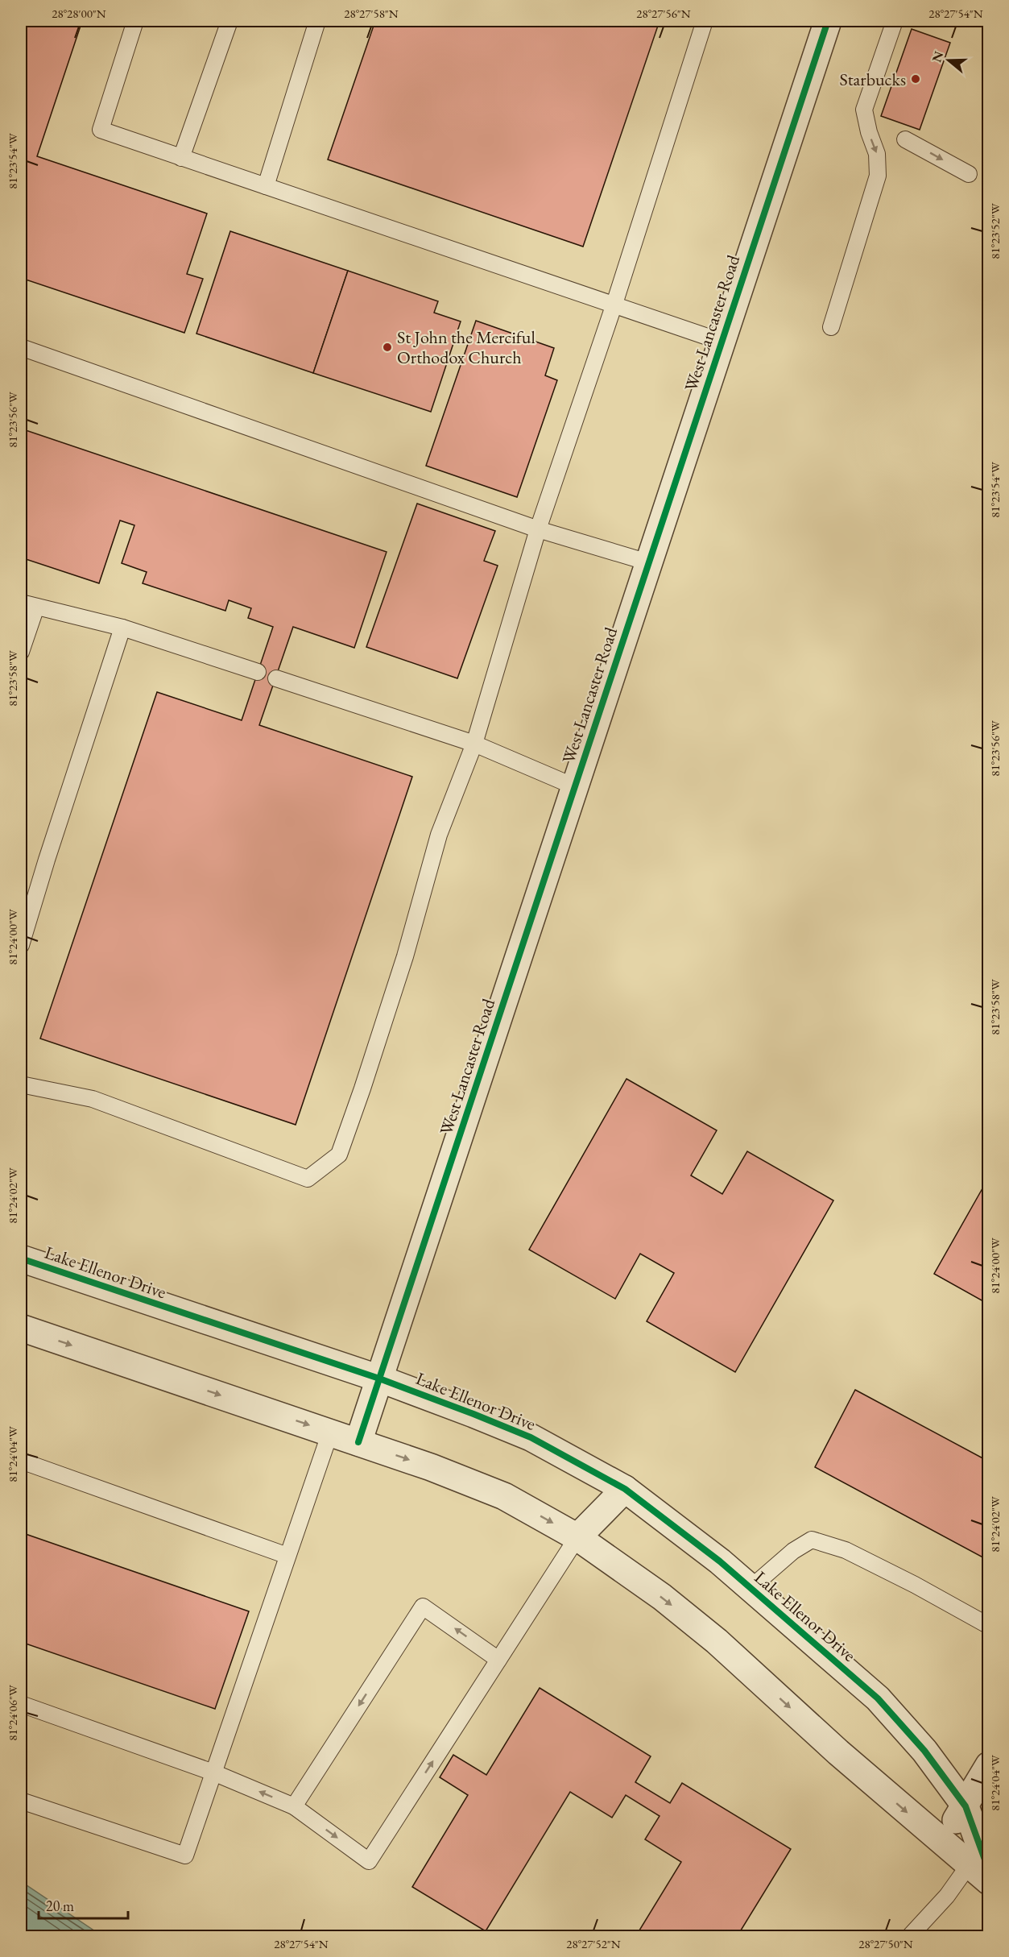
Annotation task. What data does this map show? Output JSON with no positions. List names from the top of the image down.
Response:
{
  "streets": {
    "street": ["West Lancaster Road", "Lake Ellenor Drive"]
  },
  "crossings": [
    ["West Lancaster Road", "Lake Ellenor Drive"]
  ],
  "places": ["Starbucks", "St John the Merciful Orthodox Church"],
  "scale_bar": "20 m",
  "north": "left",
  "coordinates": [
    "28°28'00\"N",
    "28°27'58\"N",
    "28°27'56\"N",
    "28°27'54\"N",
    "81°23'54\"W",
    "81°23'52\"W",
    "81°23'56\"W",
    "81°23'58\"W",
    "81°24'00\"W",
    "81°24'02\"W",
    "81°24'04\"W",
    "81°24'06\"W",
    "28°27'52\"N",
    "28°27'50\"N"
  ]
}
